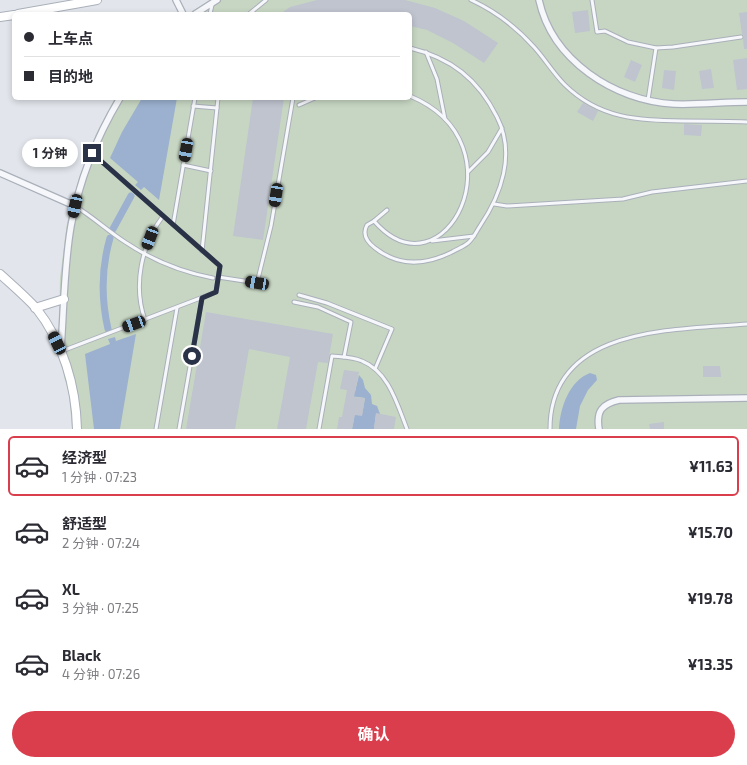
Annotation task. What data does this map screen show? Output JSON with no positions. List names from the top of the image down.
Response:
{
  "page": {
    "banner": ["上车点", "目的地"],
    "bubble": "1 分钟",
    "list": [
      {
        "name": "经济型",
        "note": "1 分钟 · 07:23",
        "value": "¥11.63"
      },
      {
        "name": "舒适型",
        "note": "2 分钟 · 07:24",
        "value": "¥15.70"
      },
      {
        "name": "XL",
        "note": "3 分钟 · 07:25",
        "value": "¥19.78"
      },
      {
        "name": "Black",
        "note": "4 分钟 · 07:26",
        "value": "¥13.35"
      }
    ],
    "buttons": "确认"
  }
}
